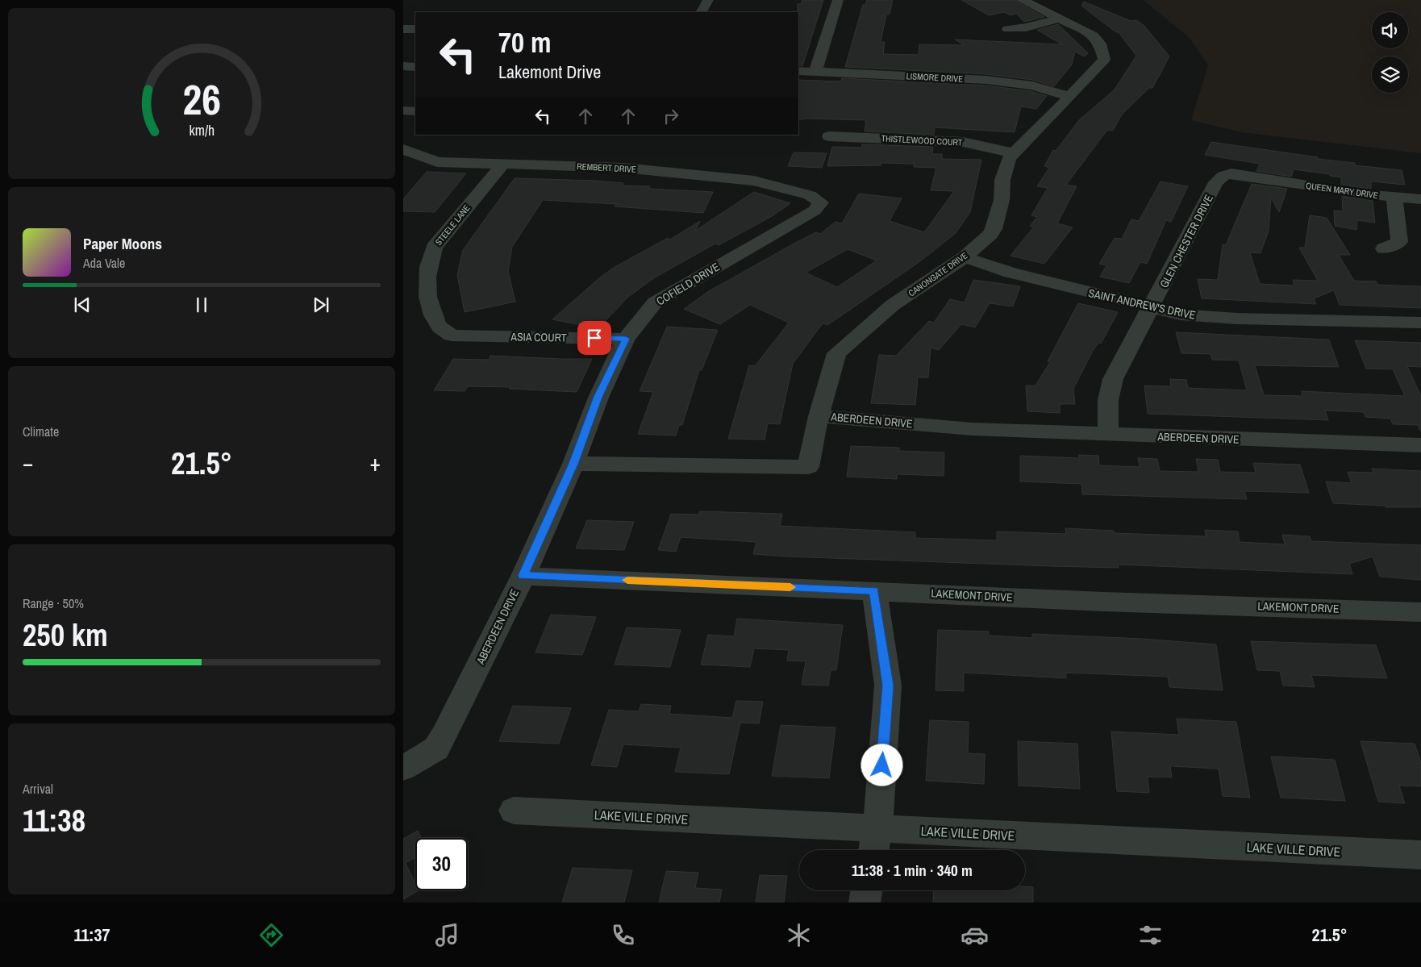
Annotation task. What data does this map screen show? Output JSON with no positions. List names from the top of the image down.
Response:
{
  "streets": {
    "street": [
      "LISMORE DRIVE",
      "THISTLEWOOD COURT",
      "REMBERT DRIVE",
      "QUEEN MARY DRIVE",
      "STEELE LANE",
      "GLEN CHESTER DRIVE",
      "CANONGATE DRIVE",
      "COFIELD DRIVE",
      "SAINT ANDREW'S DRIVE",
      "ASIA COURT",
      "ABERDEEN DRIVE",
      "LAKEMONT DRIVE",
      "LAKE VILLE DRIVE"
    ]
  },
  "crossings": [
    ["LISMORE DRIVE", "CANONGATE DRIVE"],
    ["THISTLEWOOD COURT", "CANONGATE DRIVE"],
    ["REMBERT DRIVE", "STEELE LANE"],
    ["REMBERT DRIVE", "COFIELD DRIVE"],
    ["QUEEN MARY DRIVE", "GLEN CHESTER DRIVE"],
    ["STEELE LANE", "ASIA COURT"],
    ["GLEN CHESTER DRIVE", "SAINT ANDREW'S DRIVE"],
    ["GLEN CHESTER DRIVE", "ABERDEEN DRIVE"],
    ["CANONGATE DRIVE", "SAINT ANDREW'S DRIVE"],
    ["CANONGATE DRIVE", "ABERDEEN DRIVE"],
    ["COFIELD DRIVE", "ASIA COURT"],
    ["COFIELD DRIVE", "ABERDEEN DRIVE"],
    ["ABERDEEN DRIVE", "LAKEMONT DRIVE"]
  ],
  "page": {
    "turn": ["70 m", "Lakemont Drive"],
    "song": ["Paper Moons", "Ada Vale"],
    "tile": [
      "Climate",
      ["Range · 50%", "250 km"],
      ["Arrival", "11:38"]
    ],
    "heat": ["−", "21.5°", "+"],
    "limit": "30",
    "trip": "11:38 · 1 min · 340 m",
    "tabs": ["11:37", "21.5°"],
    "gauge": ["26", "km/h"]
  }
}
